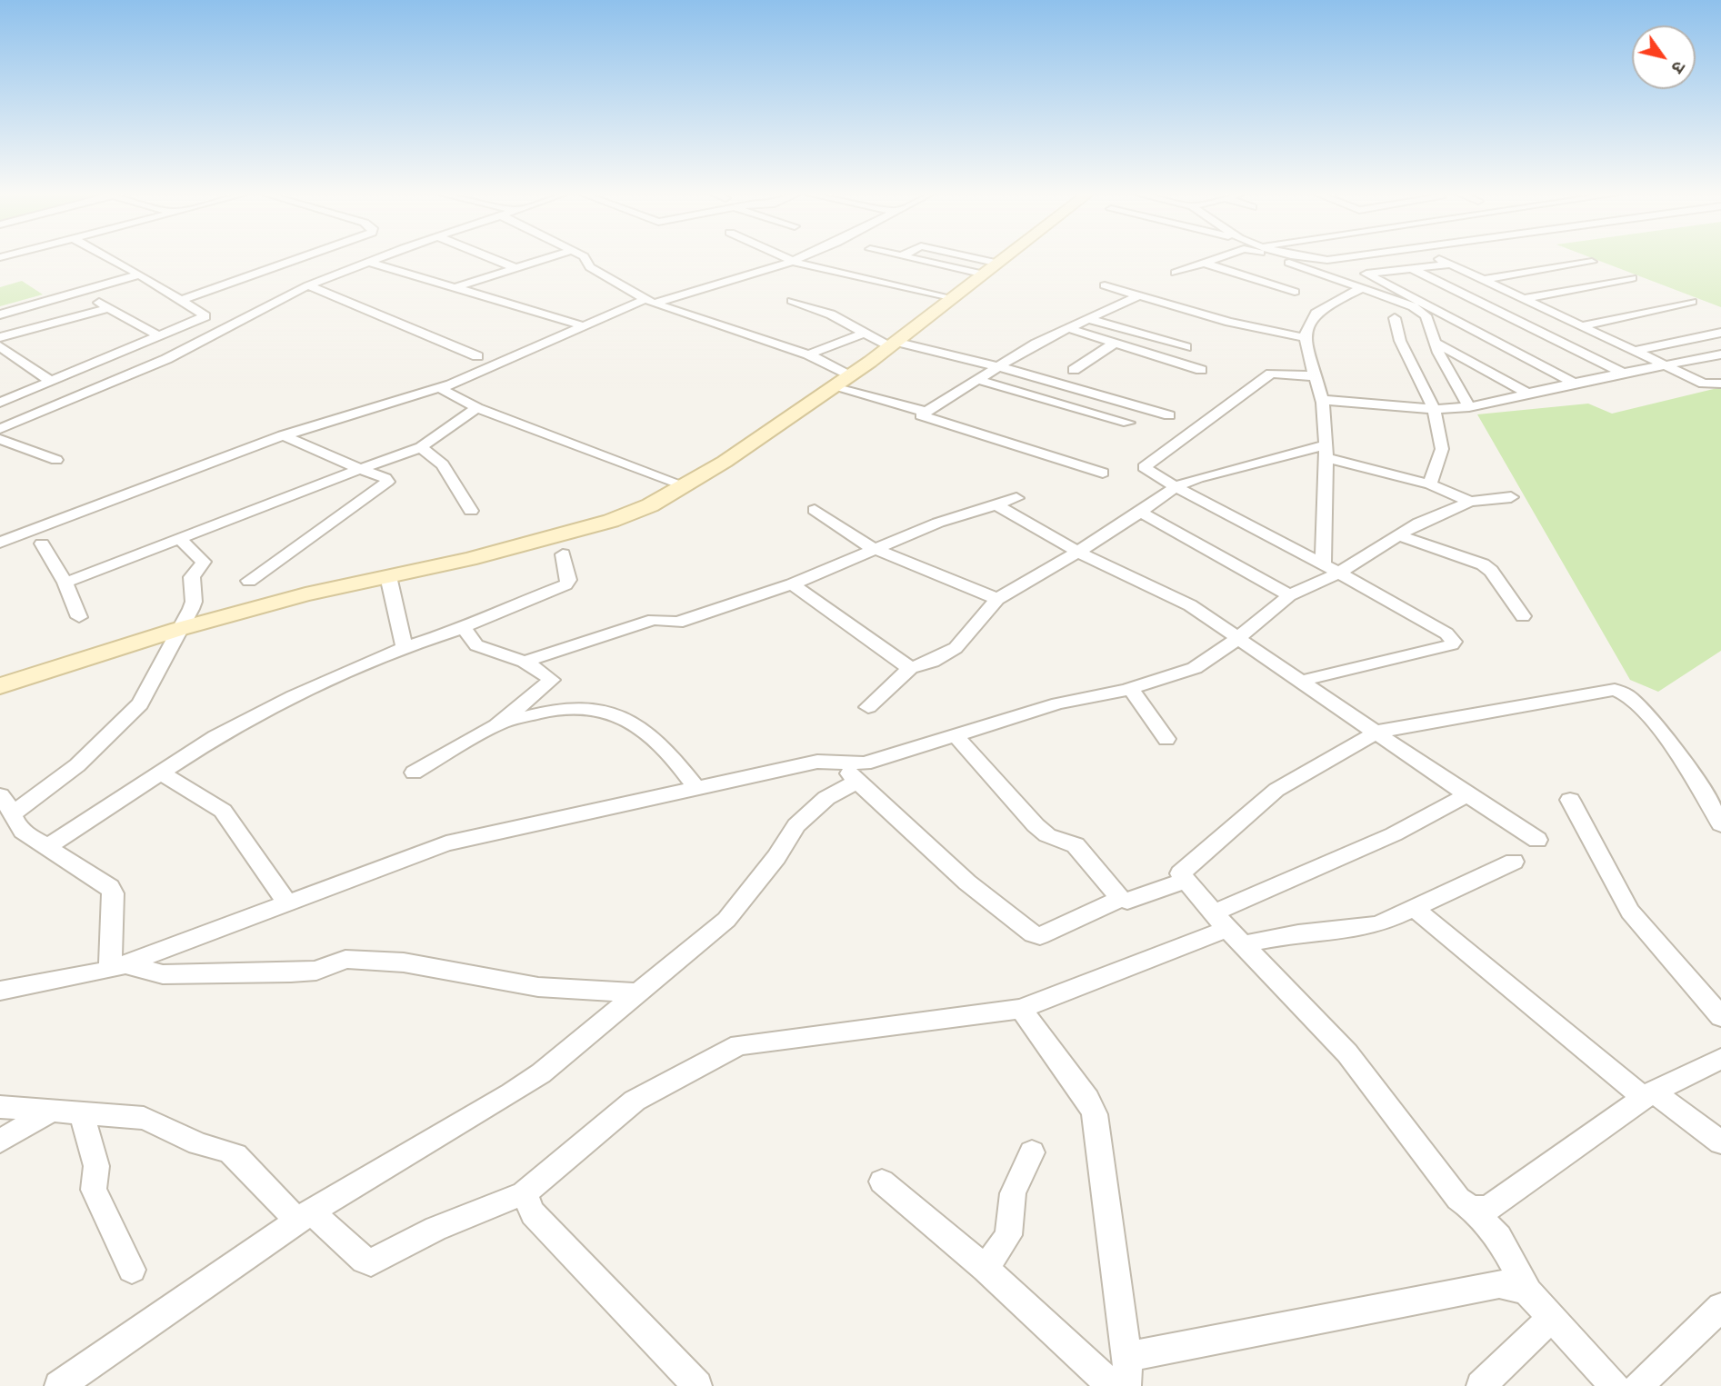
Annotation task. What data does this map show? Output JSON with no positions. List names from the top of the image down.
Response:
{
  "north": "bottom right"
}
